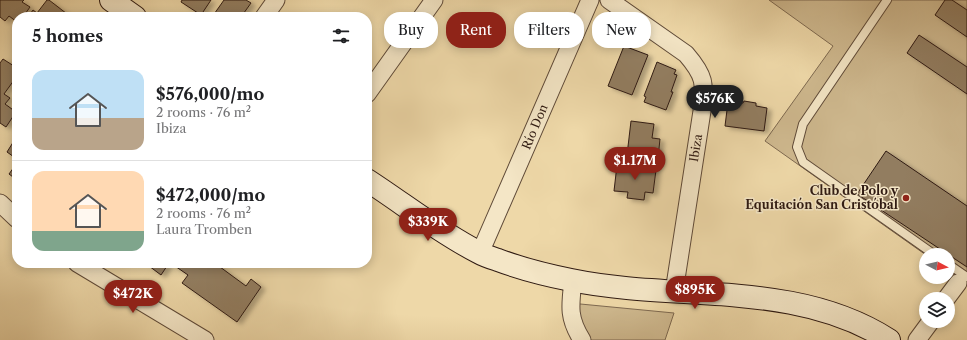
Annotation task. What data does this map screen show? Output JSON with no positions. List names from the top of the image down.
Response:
{
  "streets": {
    "street": ["Río Don", "Ibiza"]
  },
  "places": ["Club de Polo y Equitación San Cristóbal"],
  "north": "right",
  "page": {
    "chip": [
      "Buy",
      "Rent",
      "Filters",
      "New"
    ],
    "heading": "5 homes",
    "list": [
      {
        "name": "$576,000/mo",
        "note": "2 rooms · 76 m² · Ibiza"
      },
      {
        "name": "$472,000/mo",
        "note": "2 rooms · 76 m² · Laura Tromben"
      }
    ],
    "price": [
      "$576K",
      "$1.17M",
      "$339K",
      "$895K",
      "$472K"
    ]
  }
}
